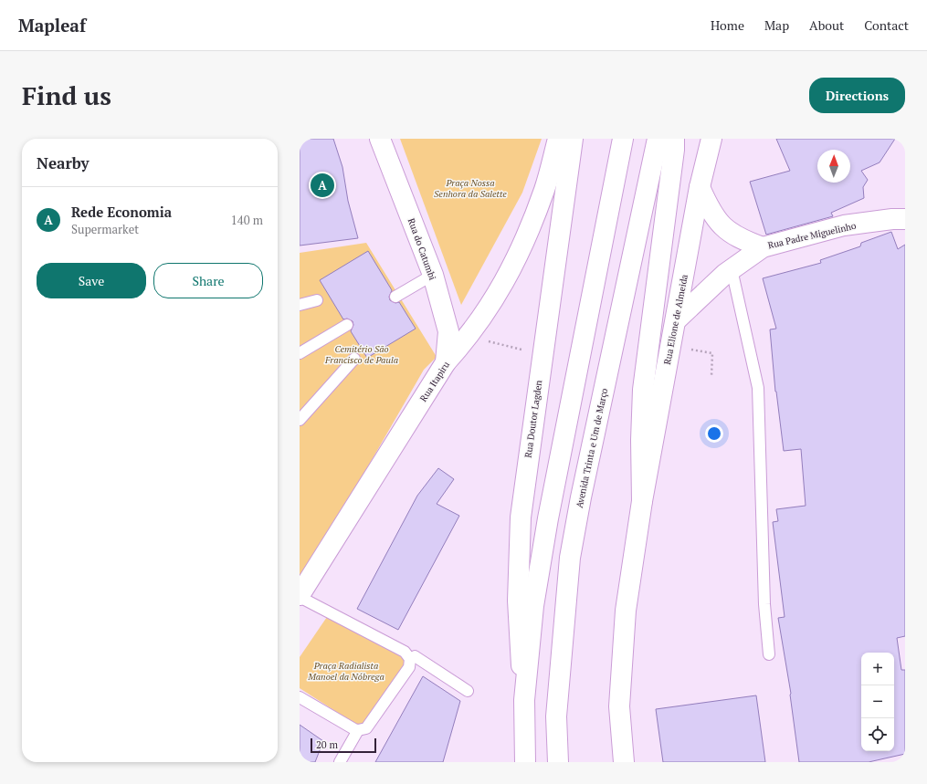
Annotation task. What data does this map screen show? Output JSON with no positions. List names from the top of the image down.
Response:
{
  "streets": {
    "main road": [
      "Rua Padre Miguelinho",
      "Rua do Catumbi",
      "Rua Elione de Almeida",
      "Rua Itapiru",
      "Rua Doutor Lagden",
      "Avenida Trinta e Um de Março"
    ]
  },
  "crossings": [
    ["Rua Padre Miguelinho", "Rua Elione de Almeida"],
    ["Rua do Catumbi", "Rua Itapiru"]
  ],
  "parks": ["Praça Nossa Senhora da Salette", "Cemitério São Francisco de Paula", "Praça Radialista Manoel da Nóbrega"],
  "scale_bar": "20 m",
  "north": "top",
  "page": {
    "header": "Mapleaf",
    "nav": [
      "Home",
      "Map",
      "About",
      "Contact"
    ],
    "buttons": [
      "Directions",
      ["Save", "Share"]
    ],
    "title": "Find us",
    "heading": "Nearby",
    "pins": "A",
    "list": [
      {
        "mark": "A",
        "name": "Rede Economia",
        "note": "Supermarket",
        "value": "140 m"
      }
    ],
    "map_buttons": ["+", "−"],
    "scale": "20 m"
  }
}
